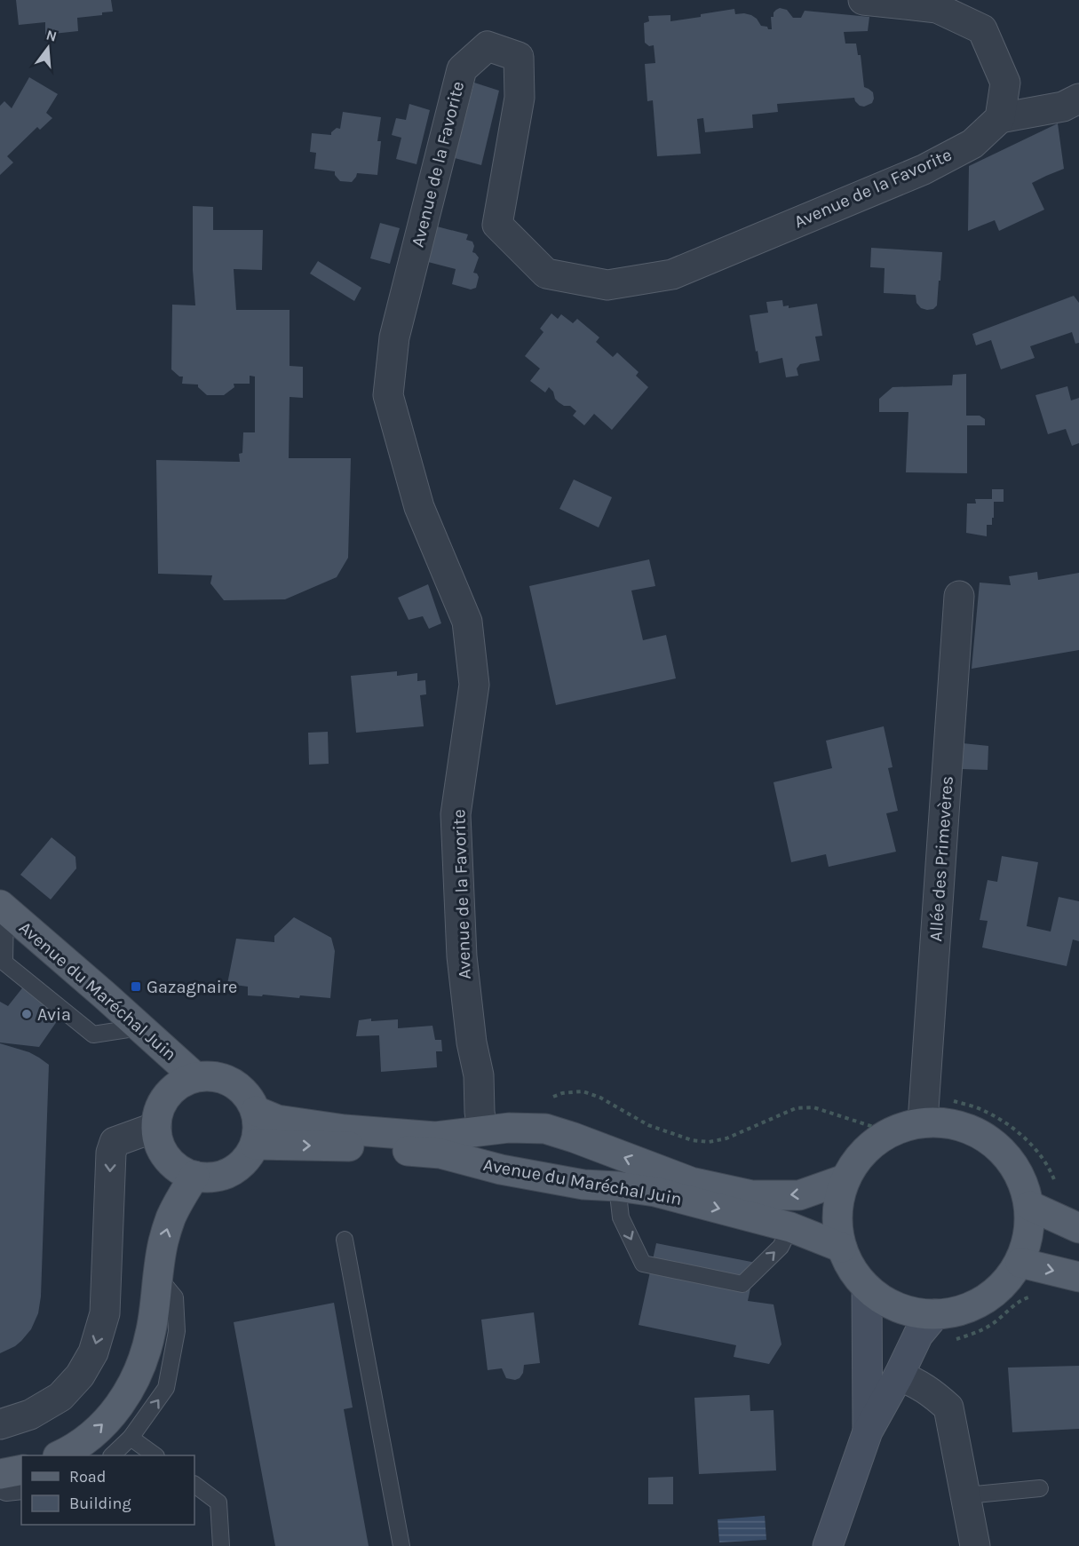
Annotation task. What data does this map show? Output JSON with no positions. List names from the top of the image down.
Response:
{
  "streets": {
    "main road": ["Avenue du Maréchal Juin"],
    "street": ["Avenue de la Favorite", "Allée des Primevères"]
  },
  "crossings": [
    ["Avenue de la Favorite", "Avenue du Maréchal Juin"]
  ],
  "places": {
    "transit": ["Gazagnaire"],
    "other": ["Avia"]
  },
  "legend": ["Road", "Building"],
  "north": "top"
}
